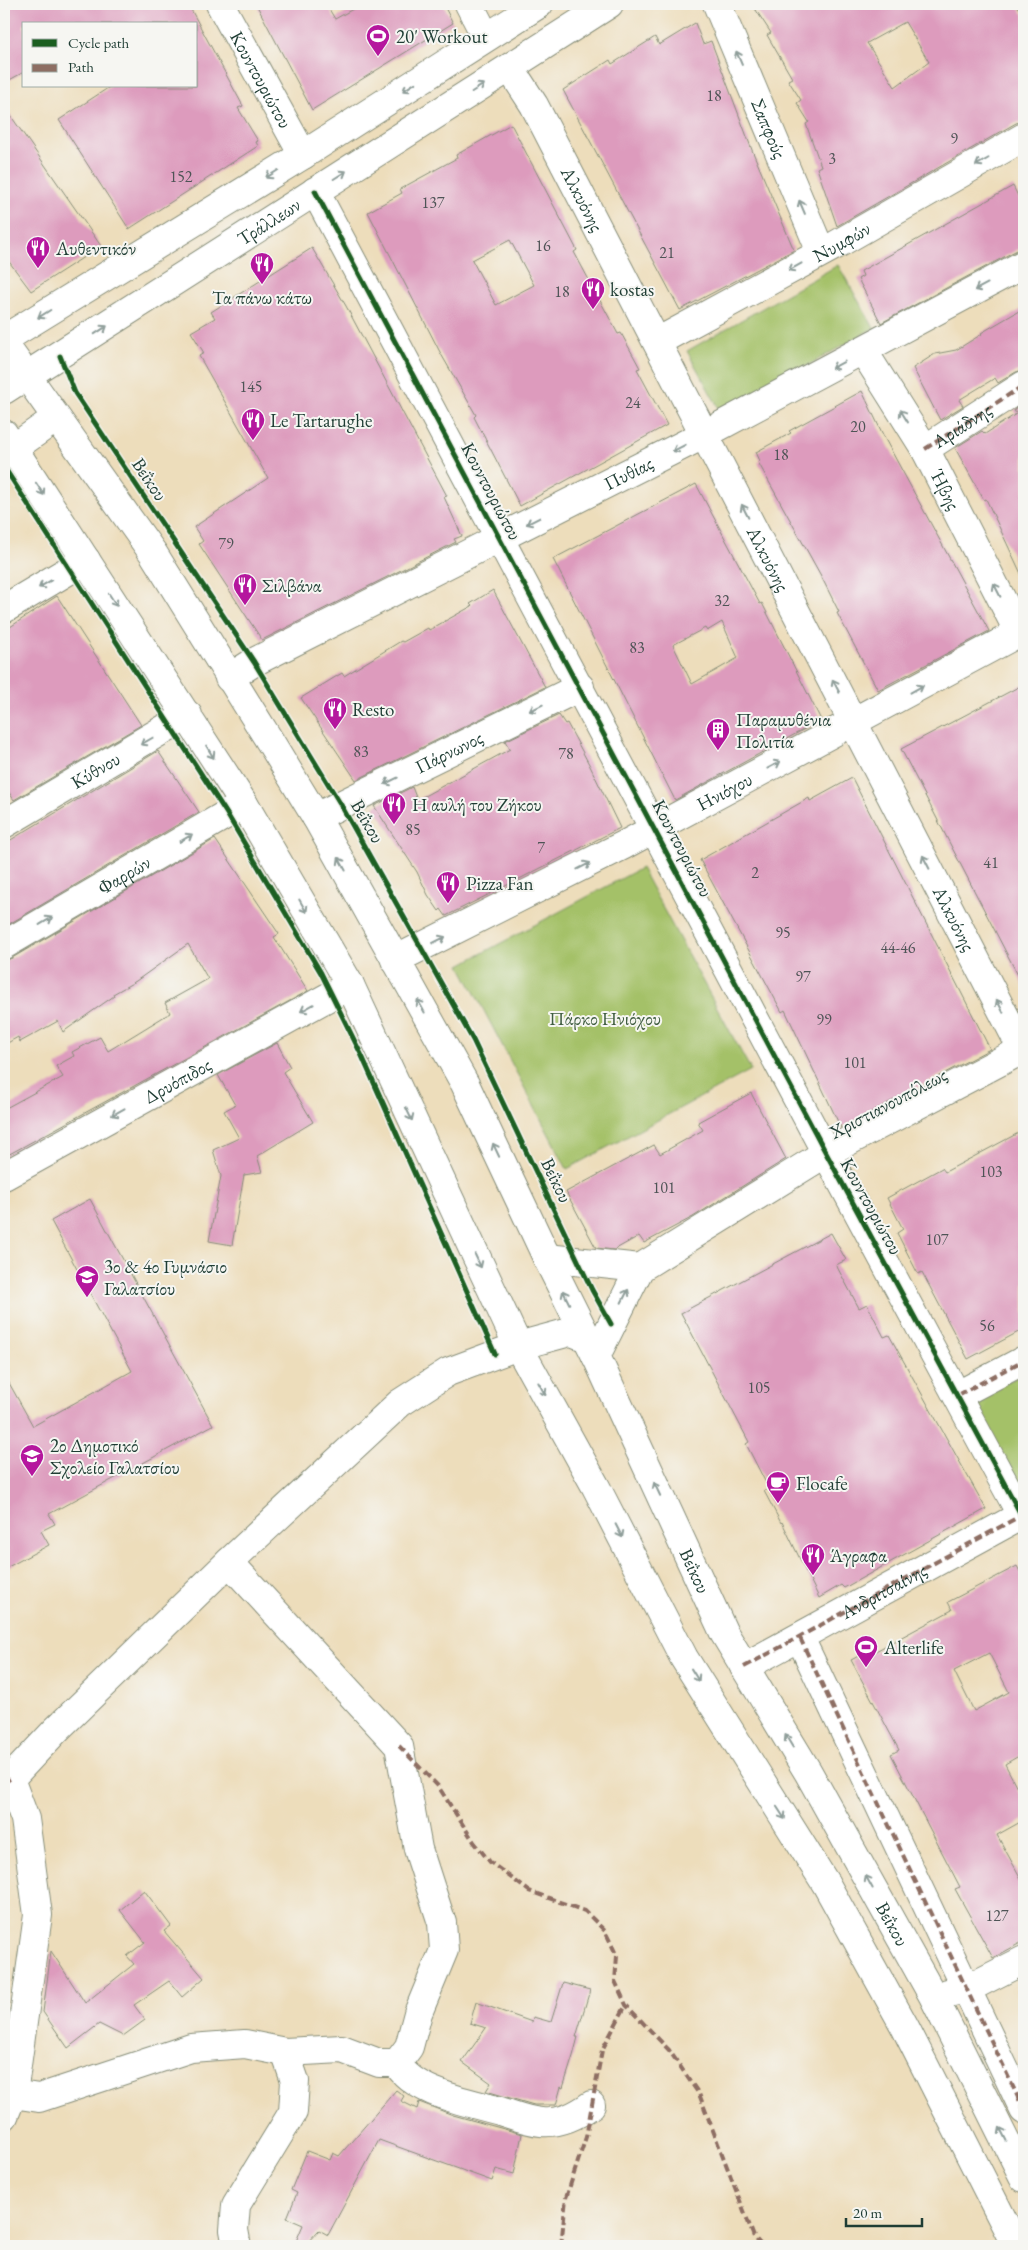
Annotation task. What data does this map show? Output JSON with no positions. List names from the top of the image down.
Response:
{
  "streets": {
    "street": [
      "Κουντουριώτου",
      "Σαπφούς",
      "Αλκυόνης",
      "Τράλλεων",
      "Νυμφών",
      "Αριάδνης",
      "Πυθίας",
      "Βεΐκου",
      "Ήβης",
      "Πάρνωνος",
      "Κύθνου",
      "Ηνιόχου",
      "Φαρρών",
      "Δρυόπιδος",
      "Χριστιανουπόλεως",
      "Ανδριτσαίνης"
    ]
  },
  "crossings": [
    ["Κουντουριώτου", "Τράλλεων"],
    ["Κουντουριώτου", "Πυθίας"],
    ["Κουντουριώτου", "Πάρνωνος"],
    ["Κουντουριώτου", "Ηνιόχου"],
    ["Κουντουριώτου", "Χριστιανουπόλεως"],
    ["Κουντουριώτου", "Ανδριτσαίνης"],
    ["Σαπφούς", "Νυμφών"],
    ["Αλκυόνης", "Τράλλεων"],
    ["Αλκυόνης", "Νυμφών"],
    ["Αλκυόνης", "Πυθίας"],
    ["Αλκυόνης", "Ηνιόχου"],
    ["Αλκυόνης", "Χριστιανουπόλεως"],
    ["Τράλλεων", "Βεΐκου"],
    ["Αριάδνης", "Ήβης"],
    ["Πυθίας", "Βεΐκου"],
    ["Πυθίας", "Ήβης"],
    ["Βεΐκου", "Πάρνωνος"],
    ["Βεΐκου", "Κύθνου"],
    ["Βεΐκου", "Ηνιόχου"],
    ["Βεΐκου", "Φαρρών"],
    ["Βεΐκου", "Δρυόπιδος"],
    ["Βεΐκου", "Ανδριτσαίνης"],
    ["Ήβης", "Ηνιόχου"]
  ],
  "one_way": [
    "Σαπφούς",
    "Αλκυόνης",
    "Νυμφών",
    "Πυθίας",
    "Ήβης",
    "Πάρνωνος",
    "Ηνιόχου",
    "Φαρρών",
    "Δρυόπιδος"
  ],
  "parks": ["Πάρκο Ηνιόχου"],
  "places": {
    "sports": ["20' Workout", "Alterlife"],
    "restaurant": [
      "Αυθεντικόν",
      "Τα πάνω κάτω",
      "kostas",
      "Le Tartarughe",
      "Σιλβάνα",
      "Resto",
      "Η αυλή του Ζήκου",
      "Pizza Fan",
      "Άγραφα"
    ],
    "building": ["Παραμυθένια Πολιτία"],
    "school or university": ["3ο & 4ο Γυμνάσιο Γαλατσίου", "2ο Δημοτικό Σχολείο Γαλατσίου"],
    "cafe": ["Flocafe"]
  },
  "house_numbers": [
    "18",
    "9",
    "3",
    "152",
    "137",
    "16",
    "21",
    "18",
    "145",
    "24",
    "20",
    "18",
    "79",
    "32",
    "83",
    "83",
    "78",
    "85",
    "7",
    "41",
    "2",
    "95",
    "44-46",
    "97",
    "99",
    "101",
    "103",
    "101",
    "107",
    "56",
    "105",
    "127"
  ],
  "legend": ["Cycle path", "Path"],
  "scale_bar": "20 m"
}
